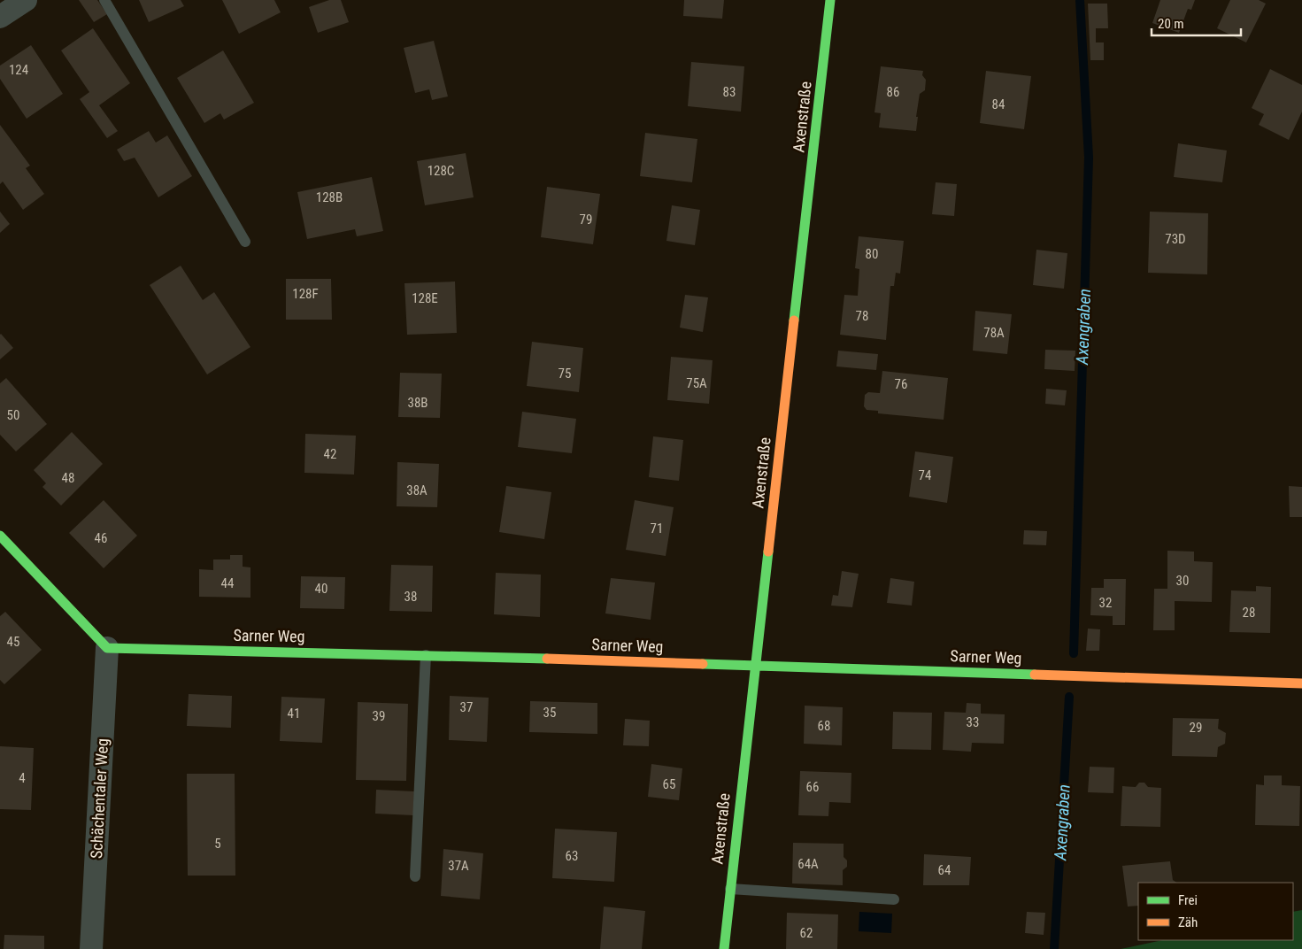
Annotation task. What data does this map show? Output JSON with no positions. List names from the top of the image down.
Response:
{
  "streets": {
    "street": ["Axenstraße", "Sarner Weg", "Schächentaler Weg"]
  },
  "crossings": [
    ["Axenstraße", "Sarner Weg"],
    ["Sarner Weg", "Schächentaler Weg"]
  ],
  "water": ["Axengraben"],
  "house_numbers": [
    "124",
    "83",
    "86",
    "84",
    "128C",
    "128B",
    "79",
    "73D",
    "80",
    "128F",
    "128E",
    "78",
    "78A",
    "75",
    "75A",
    "76",
    "38B",
    "50",
    "42",
    "74",
    "48",
    "38A",
    "71",
    "46",
    "30",
    "44",
    "40",
    "38",
    "32",
    "28",
    "45",
    "37",
    "35",
    "41",
    "39",
    "33",
    "68",
    "29",
    "4",
    "65",
    "66",
    "5",
    "63",
    "64A",
    "37A",
    "64",
    "62"
  ],
  "legend": ["Frei", "Zäh"],
  "scale_bar": "20 m"
}
